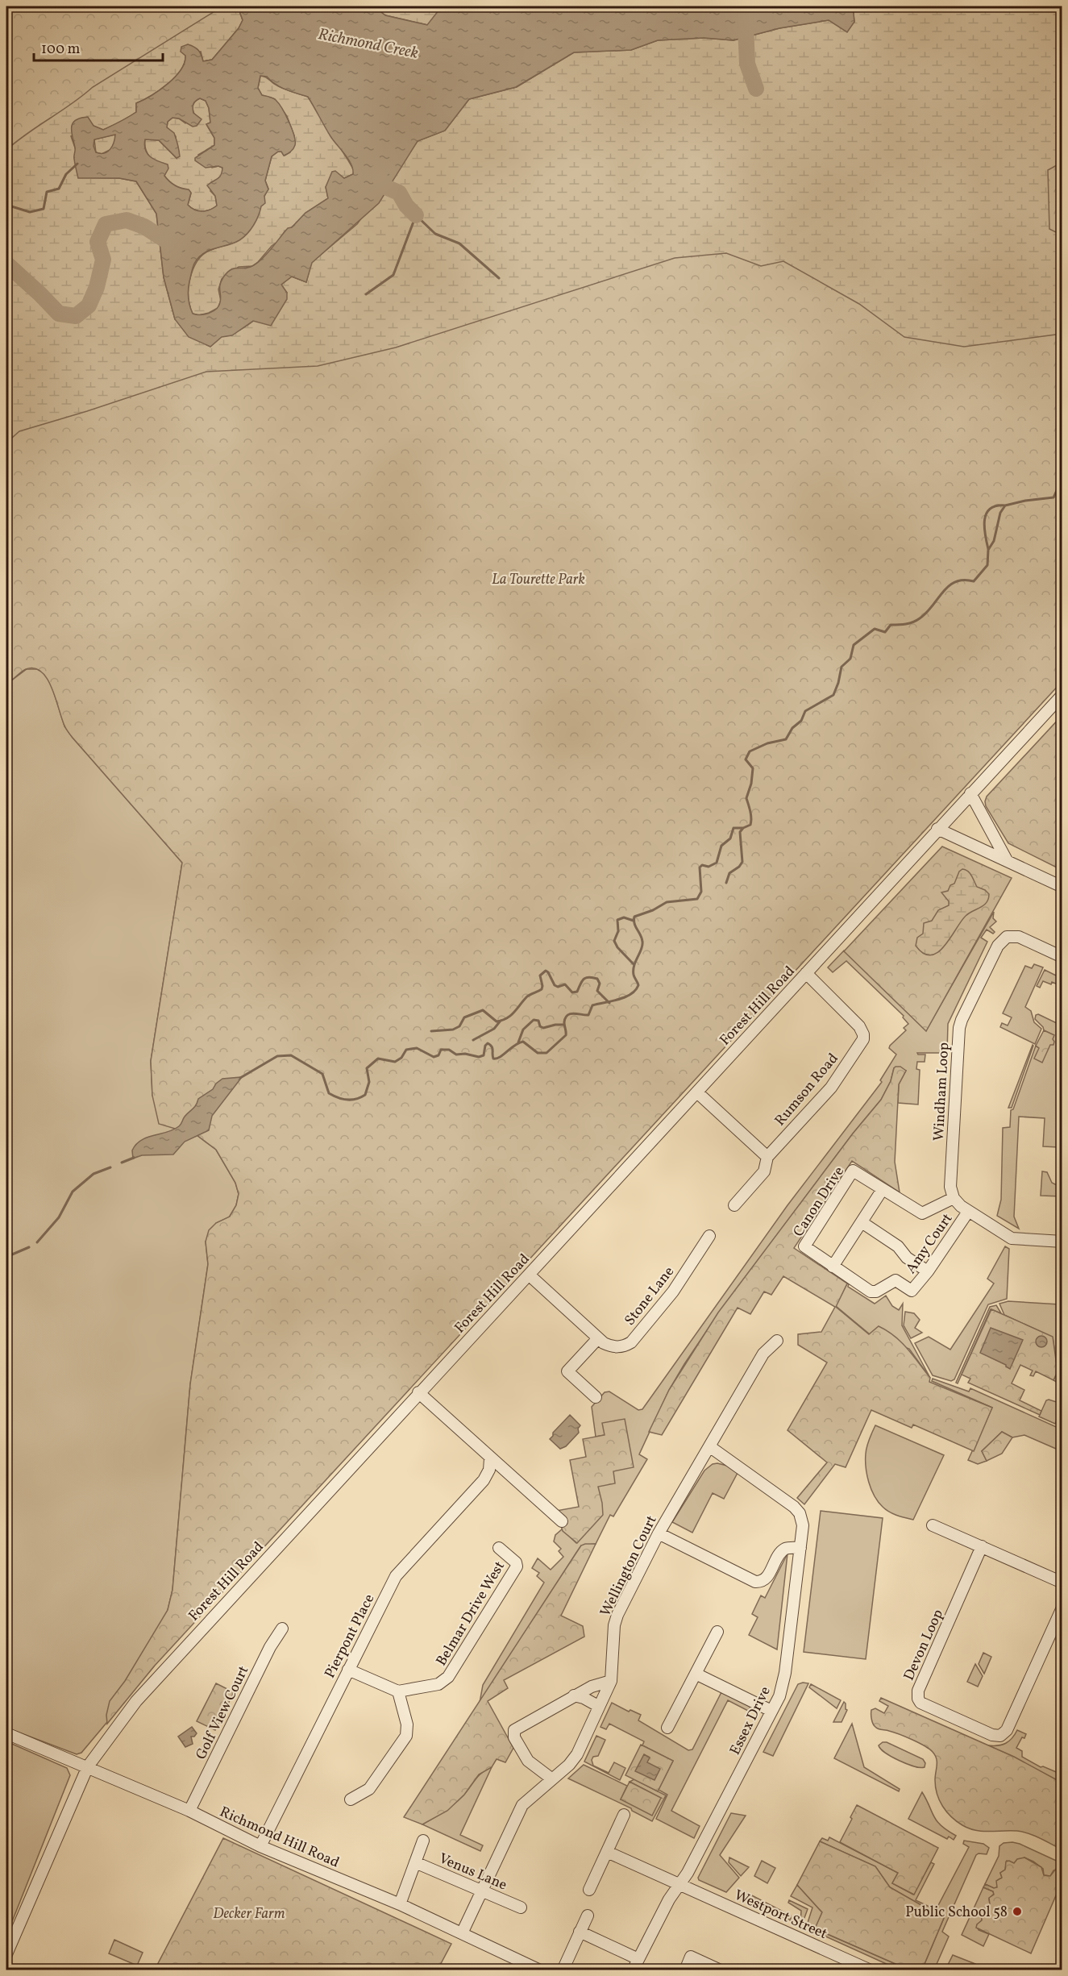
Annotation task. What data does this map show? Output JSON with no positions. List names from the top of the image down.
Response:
{
  "streets": {
    "street": [
      "Forest Hill Road",
      "Rumson Road",
      "Windham Loop",
      "Canon Drive",
      "Amy Court",
      "Stone Lane",
      "Wellington Court",
      "Belmar Drive West",
      "Pierpont Place",
      "Devon Loop",
      "Golf View Court",
      "Essex Drive",
      "Richmond Hill Road",
      "Venus Lane",
      "Westport Street"
    ]
  },
  "crossings": [
    ["Forest Hill Road", "Rumson Road"],
    ["Forest Hill Road", "Stone Lane"],
    ["Forest Hill Road", "Richmond Hill Road"],
    ["Windham Loop", "Canon Drive"],
    ["Canon Drive", "Amy Court"],
    ["Wellington Court", "Essex Drive"],
    ["Wellington Court", "Richmond Hill Road"],
    ["Wellington Court", "Venus Lane"],
    ["Pierpont Place", "Richmond Hill Road"],
    ["Golf View Court", "Richmond Hill Road"],
    ["Essex Drive", "Westport Street"],
    ["Richmond Hill Road", "Venus Lane"]
  ],
  "water": ["Richmond Creek"],
  "parks": ["La Tourette Park", "Decker Farm"],
  "places": ["Public School 58"],
  "scale_bar": "100 m"
}
